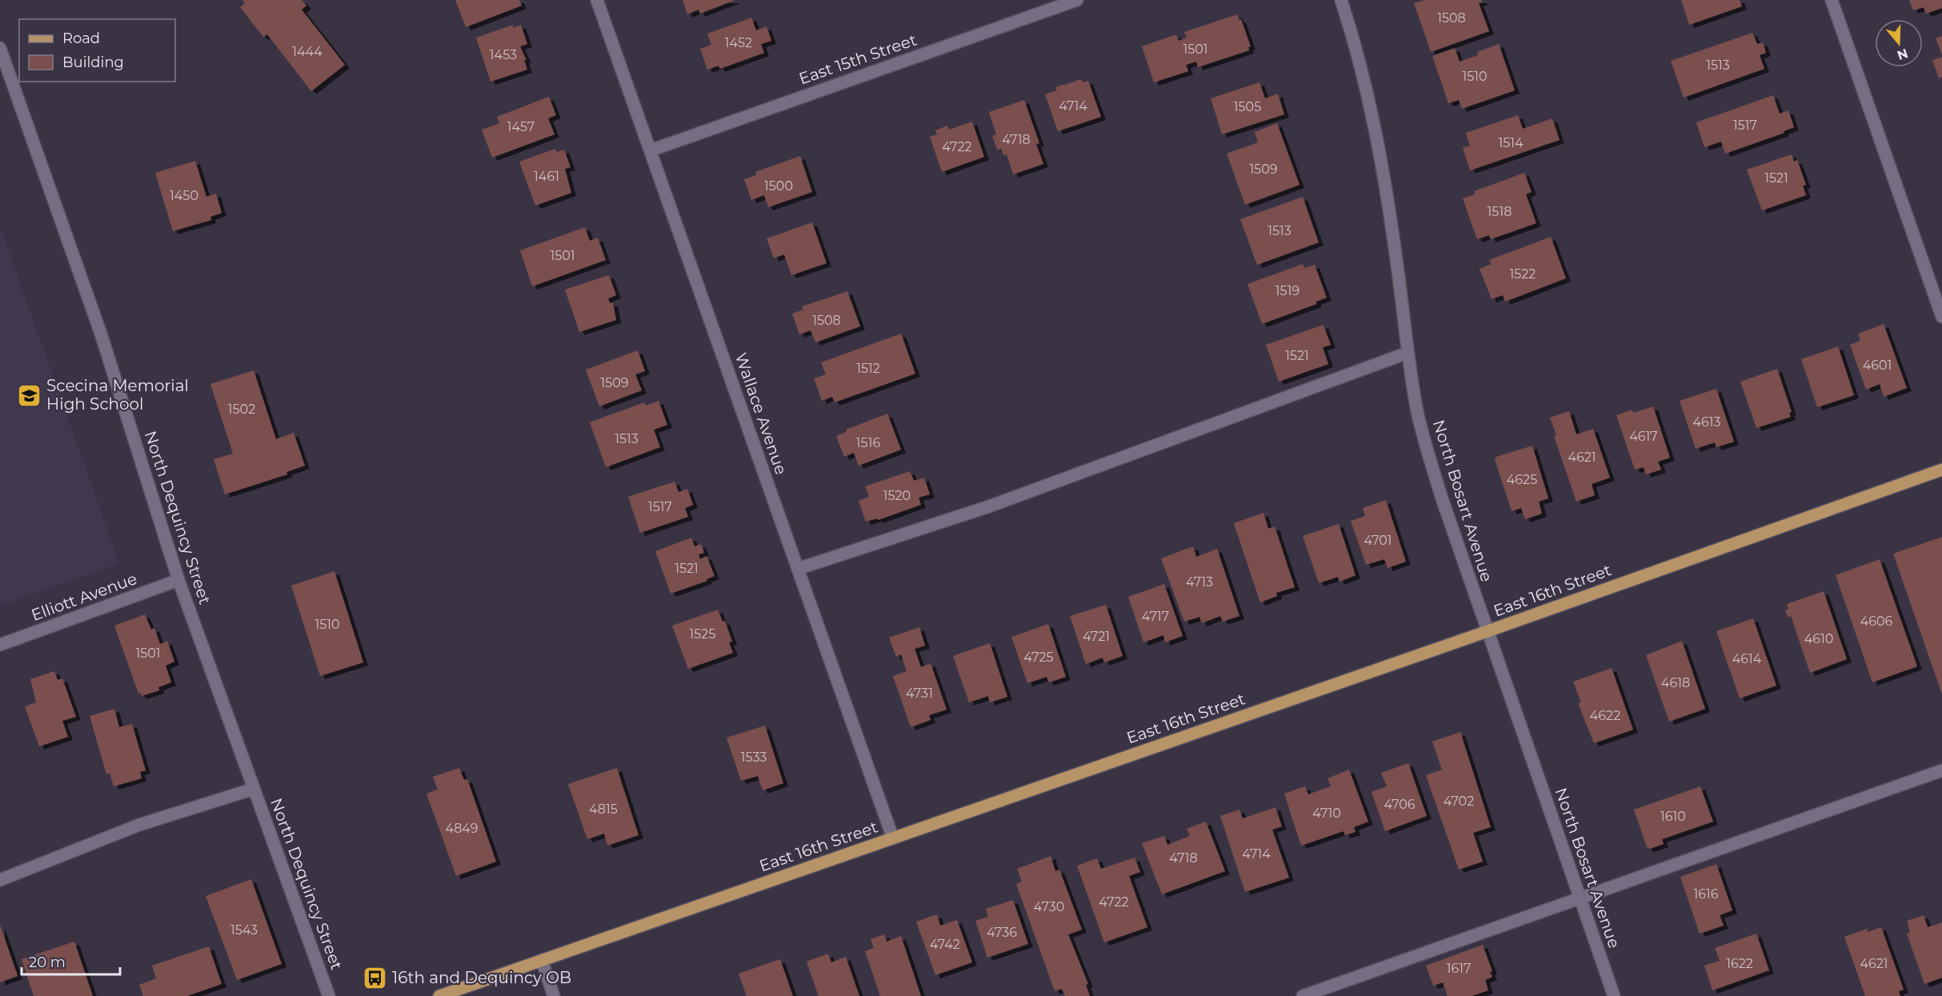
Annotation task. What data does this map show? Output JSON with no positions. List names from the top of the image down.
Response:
{
  "streets": {
    "main road": ["East 16th Street"],
    "street": [
      "East 15th Street",
      "Wallace Avenue",
      "North Bosart Avenue",
      "North Dequincy Street",
      "Elliott Avenue"
    ]
  },
  "crossings": [
    ["East 15th Street", "Wallace Avenue"],
    ["Wallace Avenue", "East 16th Street"],
    ["North Bosart Avenue", "East 16th Street"],
    ["North Dequincy Street", "Elliott Avenue"]
  ],
  "places": {
    "school or university": ["Scecina Memorial High School"],
    "bus stop": ["16th and Dequincy OB"]
  },
  "house_numbers": [
    "1508",
    "1452",
    "1501",
    "1444",
    "1453",
    "1513",
    "1510",
    "4714",
    "1505",
    "1517",
    "1457",
    "4718",
    "1514",
    "4722",
    "1509",
    "1461",
    "1521",
    "1500",
    "1450",
    "1518",
    "1513",
    "1501",
    "1522",
    "1519",
    "1508",
    "1521",
    "4601",
    "1512",
    "1509",
    "1502",
    "4613",
    "4617",
    "1513",
    "1516",
    "4621",
    "4625",
    "1520",
    "1517",
    "4701",
    "1521",
    "4713",
    "4717",
    "4606",
    "1510",
    "1525",
    "4721",
    "4610",
    "1501",
    "4725",
    "4614",
    "4618",
    "4731",
    "4622",
    "1533",
    "4702",
    "4706",
    "4815",
    "4710",
    "1610",
    "4849",
    "4714",
    "4718",
    "1616",
    "4722",
    "4730",
    "1543",
    "4736",
    "4742",
    "1622",
    "4621",
    "1617"
  ],
  "legend": ["Road", "Building"],
  "scale_bar": "20 m",
  "north": "bottom"
}
